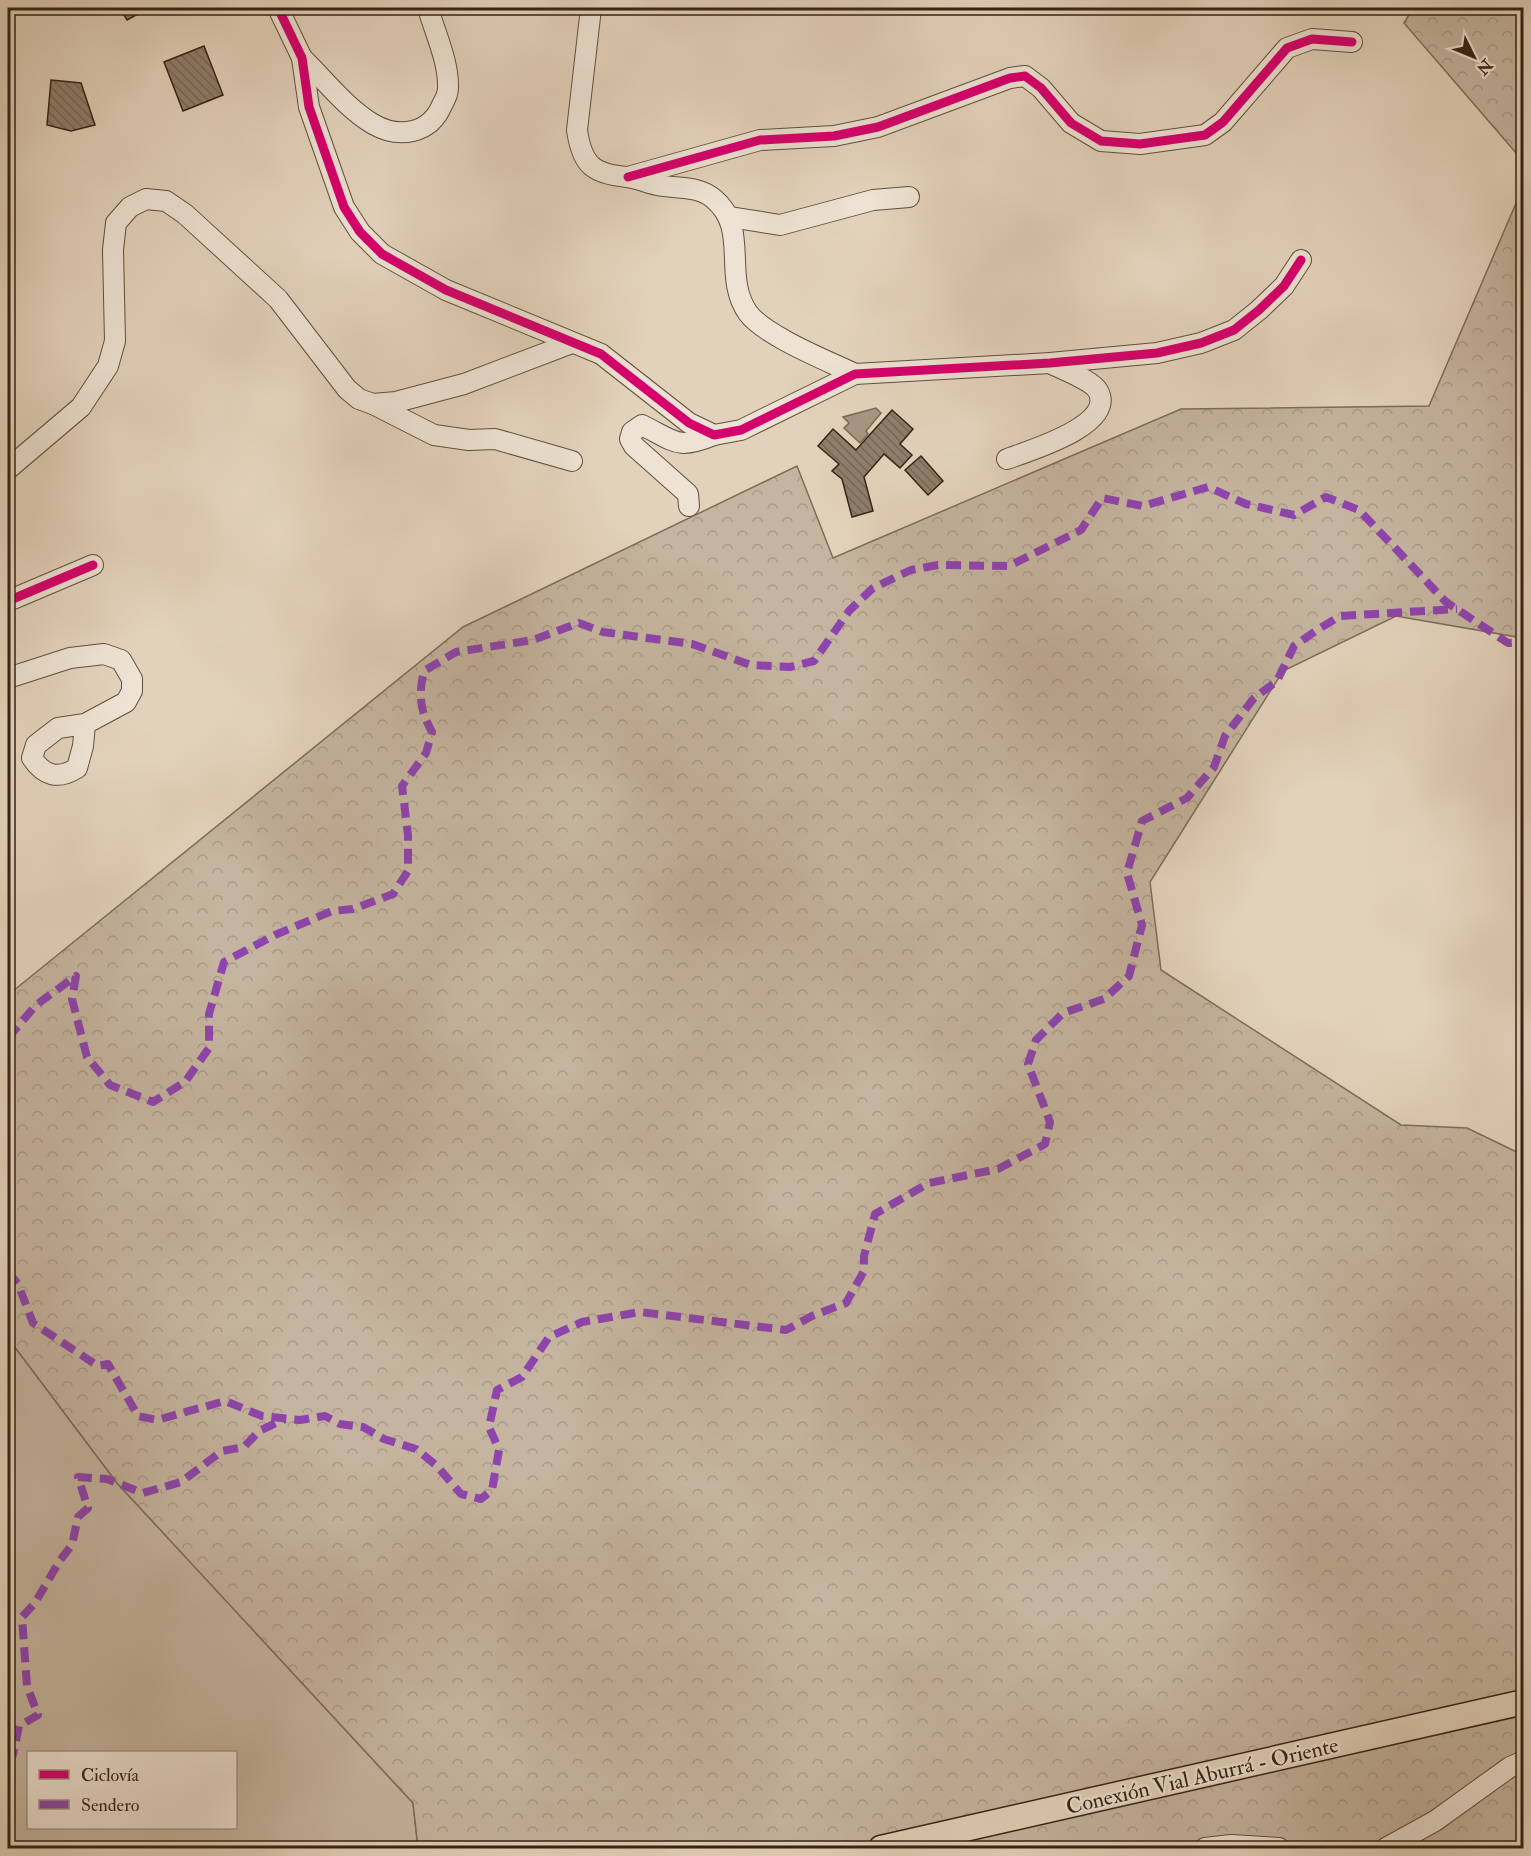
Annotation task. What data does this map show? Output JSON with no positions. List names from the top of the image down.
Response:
{
  "streets": {
    "main road": ["Conexión Vial Aburrá - Oriente"]
  },
  "legend": ["Ciclovía", "Sendero"],
  "north": "bottom right"
}
